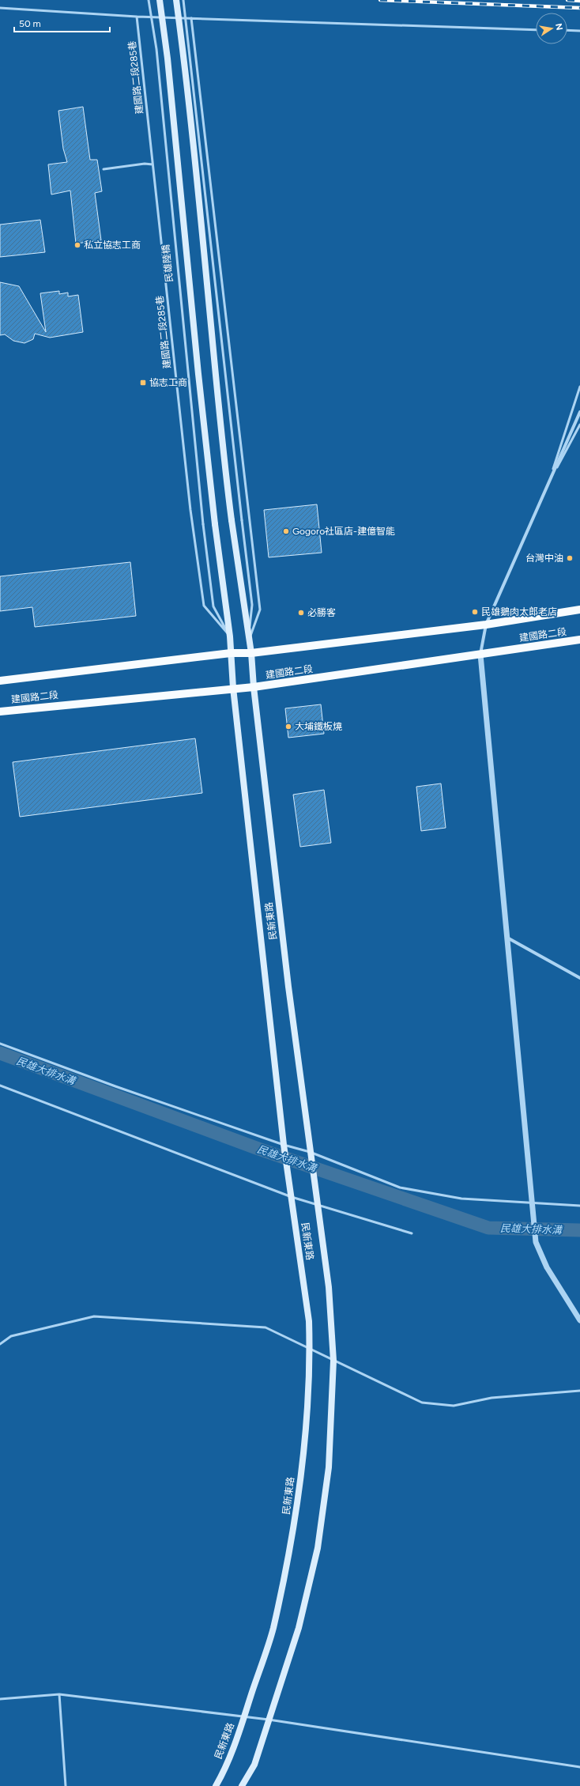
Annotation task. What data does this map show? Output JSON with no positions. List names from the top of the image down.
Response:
{
  "streets": {
    "main road": ["建國路二段", "民新東路"],
    "lane": ["建國路二段285巷", "民雄陸橋"]
  },
  "crossings": [
    ["建國路二段285巷", "民雄陸橋"],
    ["建國路二段285巷", "民新東路"],
    ["民雄陸橋", "民新東路"],
    ["建國路二段", "民新東路"]
  ],
  "water": ["民雄大排水溝"],
  "places": {
    "other": [
      "私立協志工商",
      "Gogoro社區店-建億智能",
      "台灣中油",
      "民雄鵝肉太郎老店",
      "必勝客",
      "大埔鐵板燒"
    ],
    "transit": ["協志工商"]
  },
  "scale_bar": "50 m",
  "north": "right"
}
